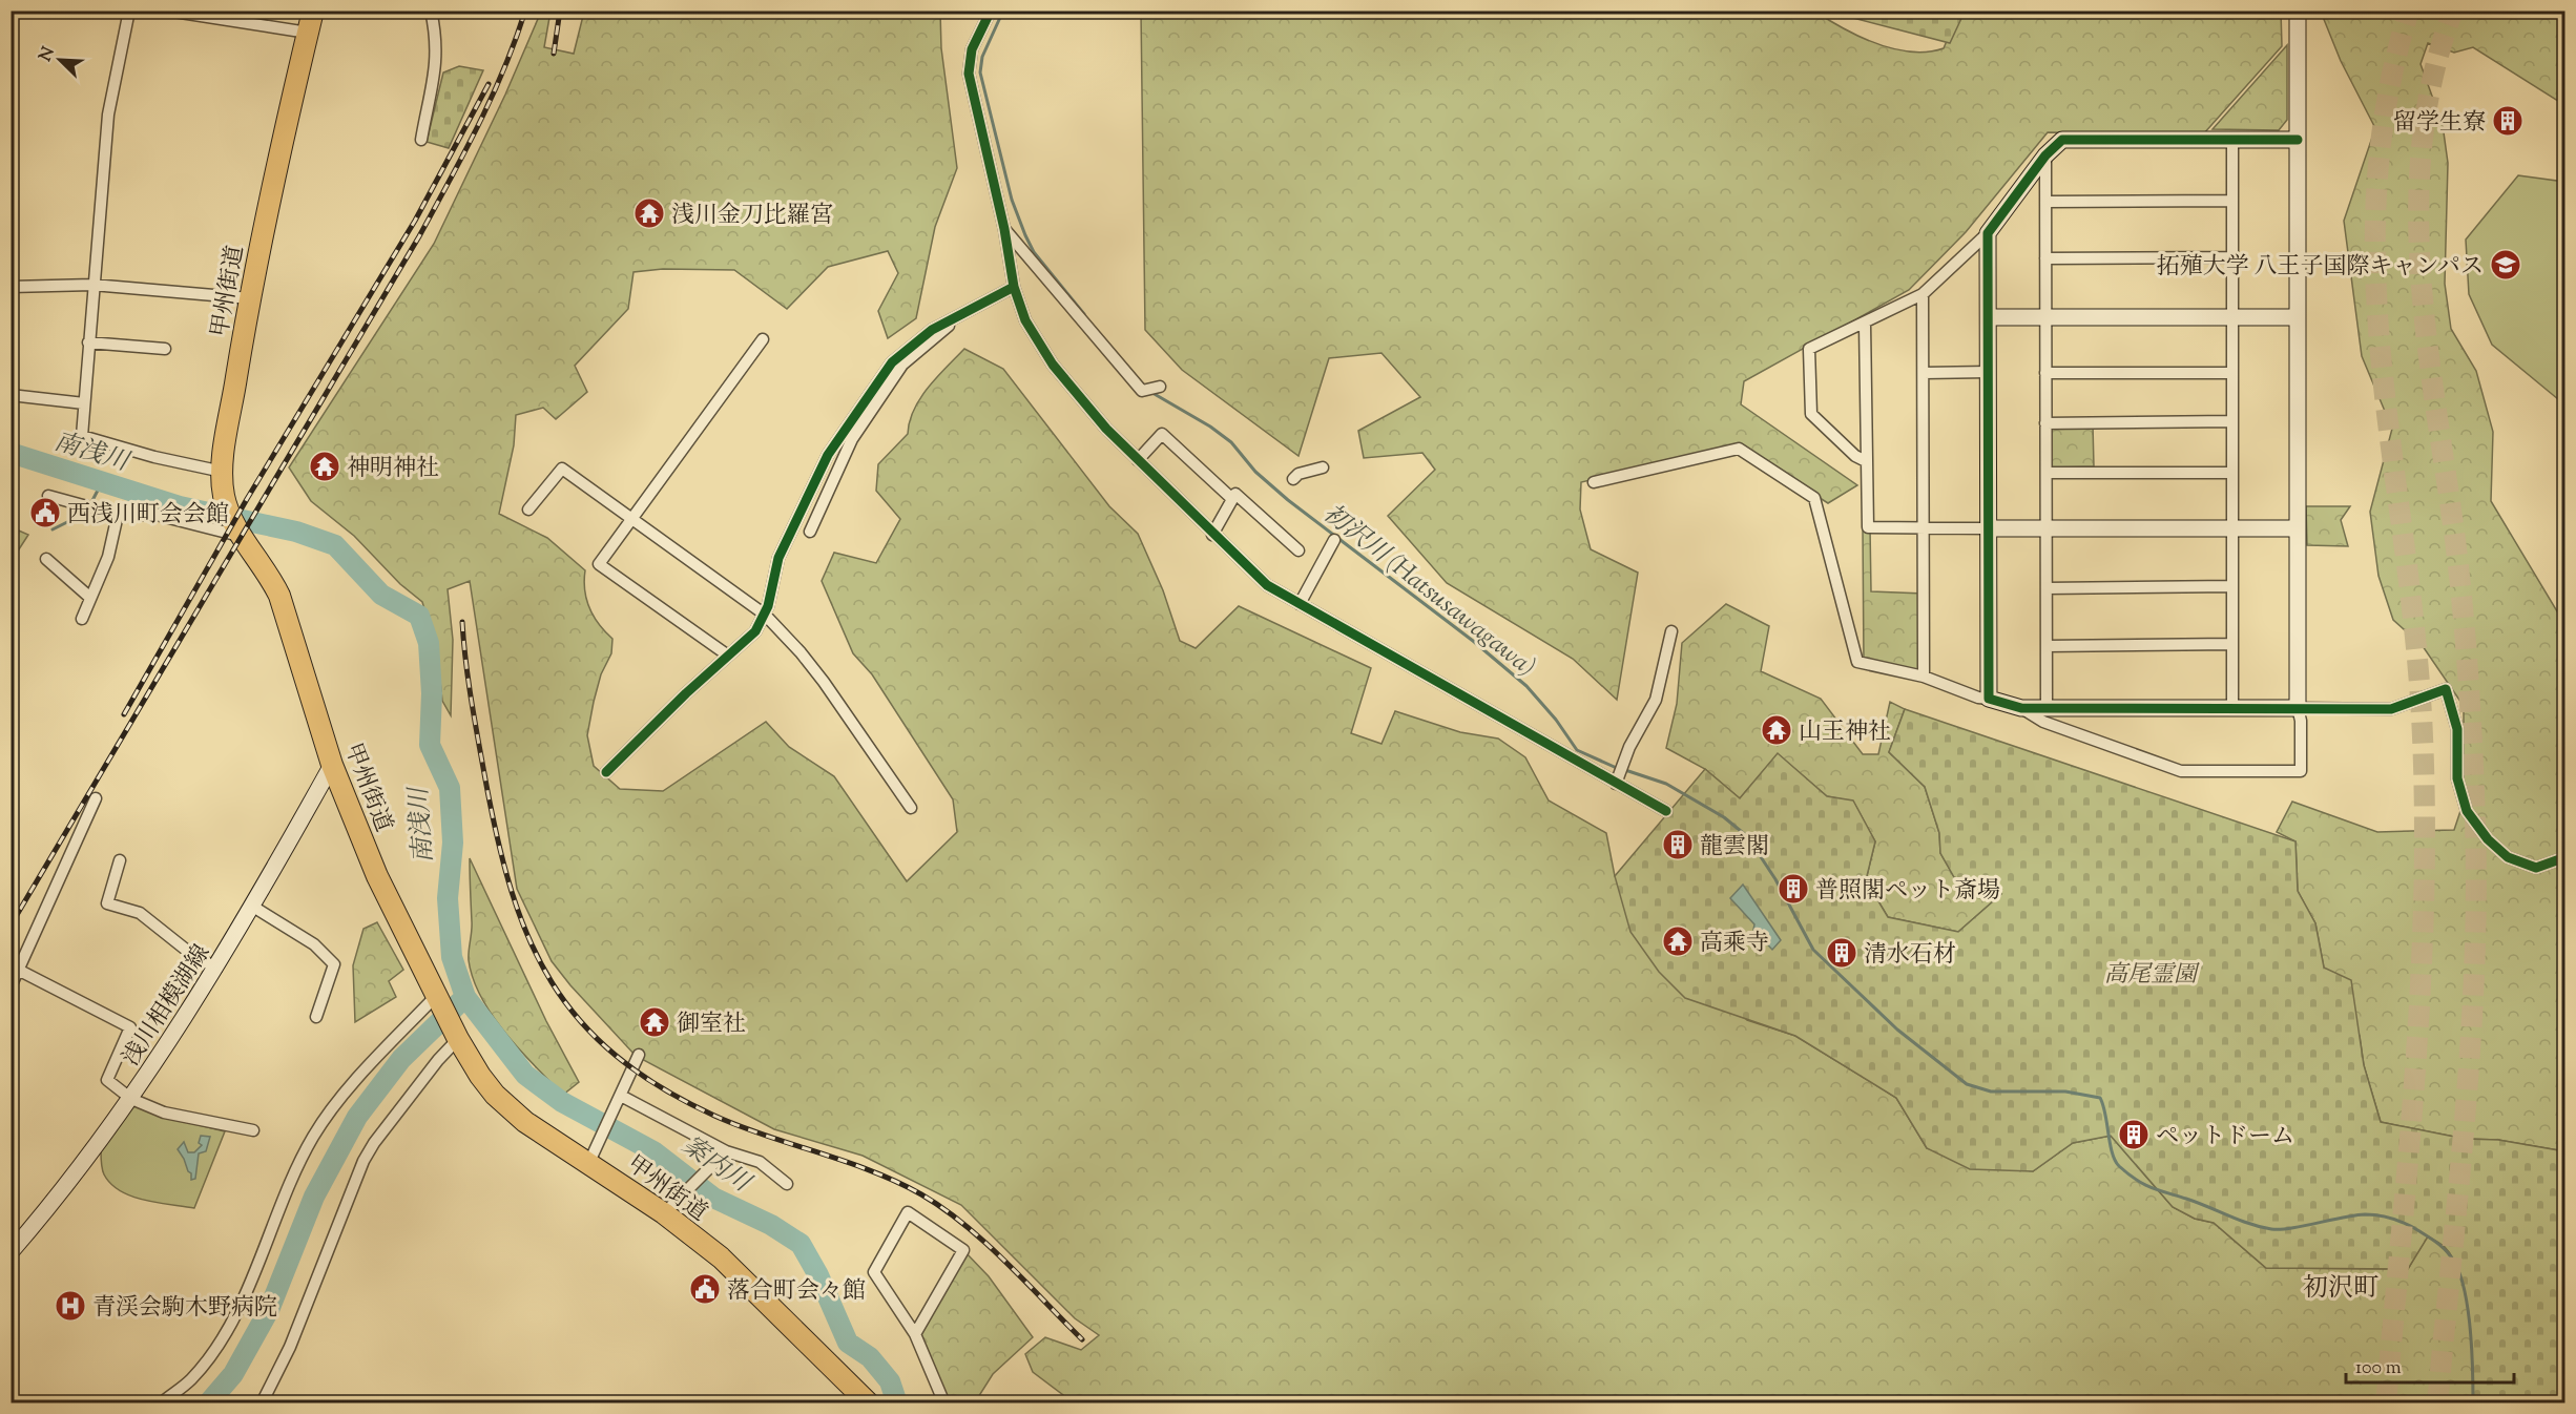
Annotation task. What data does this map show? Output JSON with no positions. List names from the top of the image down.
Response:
{
  "streets": {
    "highway": ["甲州街道"],
    "street": ["浅川相模湖線"]
  },
  "crossings": [
    ["甲州街道", "浅川相模湖線"]
  ],
  "districts": ["初沢町"],
  "water": ["南浅川", "初沢川 (Hatsusawagawa)", "案内川"],
  "parks": ["高尾霊園"],
  "places": {
    "building": [
      "留学生寮",
      "龍雲閣",
      "普照閣ペット斎場",
      "清水石材",
      "ペットドーム"
    ],
    "temple": [
      "浅川金刀比羅宮",
      "神明神社",
      "山王神社",
      "高乘寺",
      "御室社"
    ],
    "school or university": ["拓殖大学 八王子国際キャンパス"],
    "public building": ["西浅川町会会館", "落合町会々館"],
    "hospital": ["青渓会駒木野病院"]
  },
  "scale_bar": "100 m",
  "north": "top left"
}
